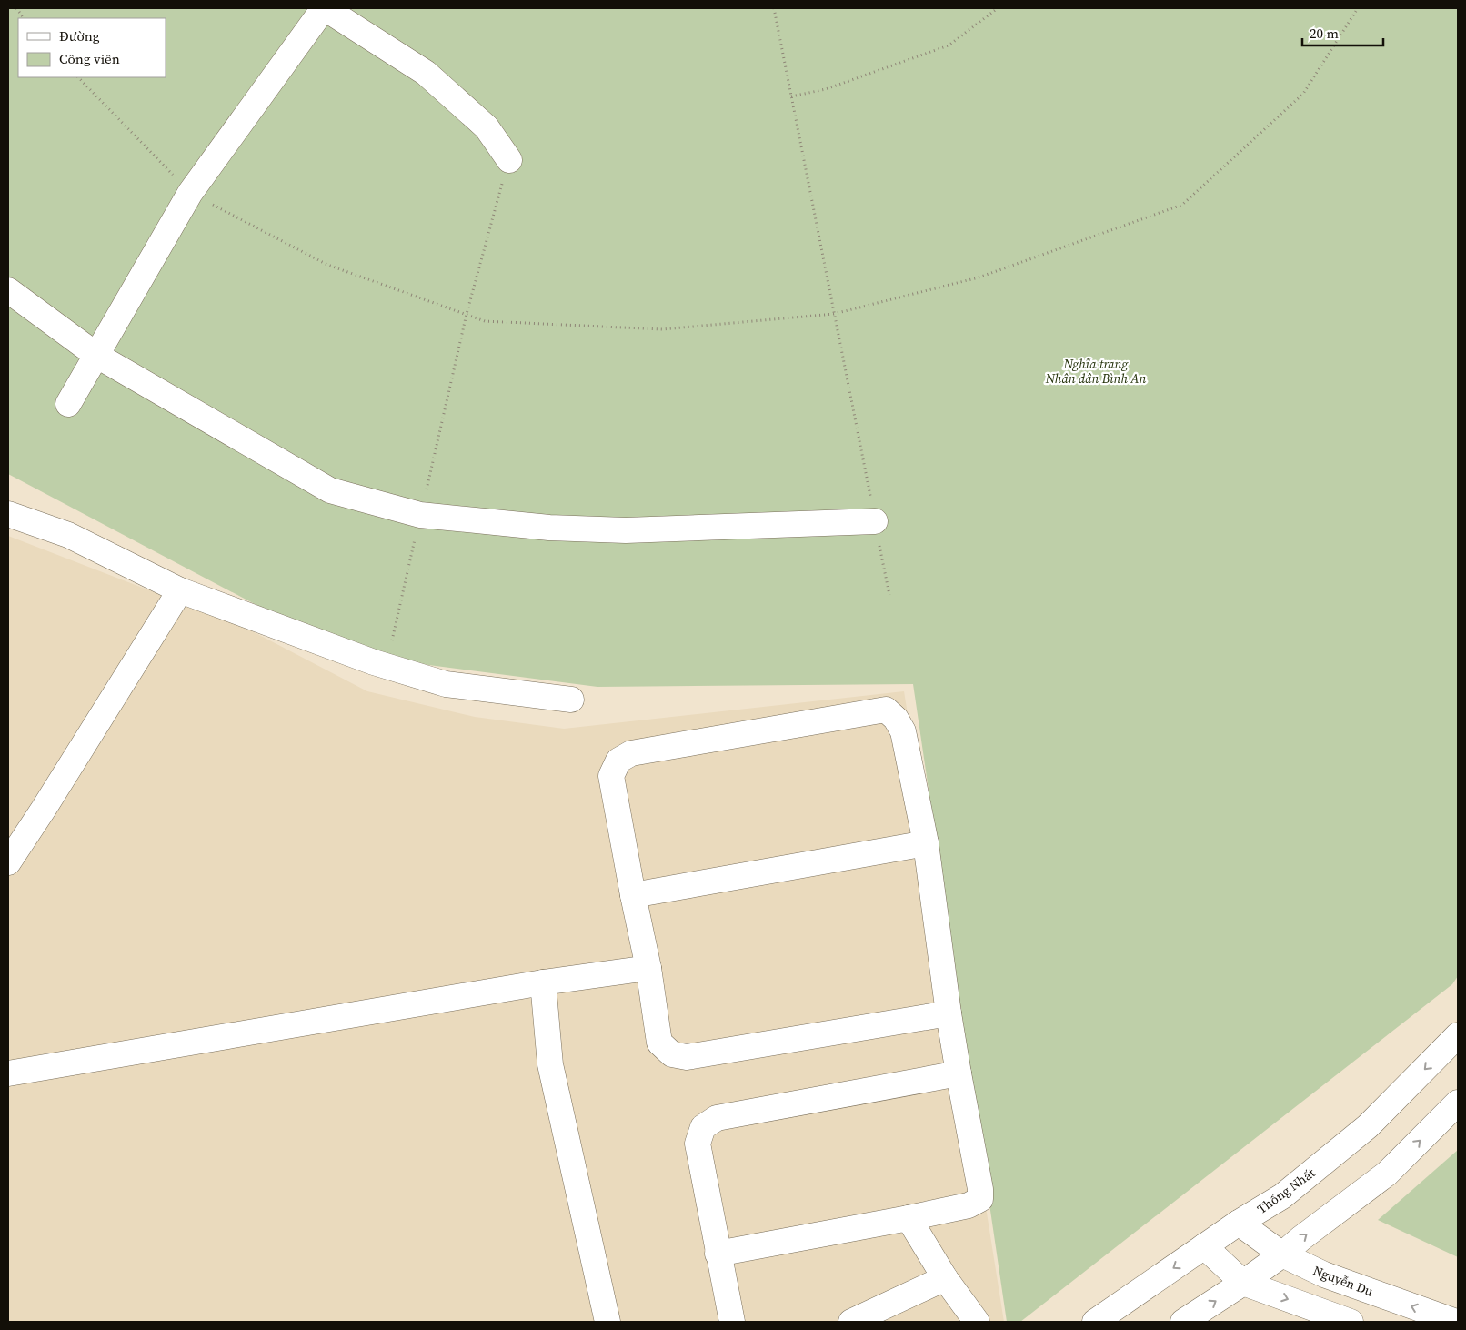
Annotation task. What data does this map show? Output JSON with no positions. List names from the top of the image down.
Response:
{
  "streets": {
    "street": ["Thống Nhất", "Nguyễn Du"]
  },
  "crossings": [
    ["Thống Nhất", "Nguyễn Du"]
  ],
  "parks": ["Nghĩa trang Nhân dân Bình An"],
  "legend": ["Đường", "Công viên"],
  "scale_bar": "20 m"
}
